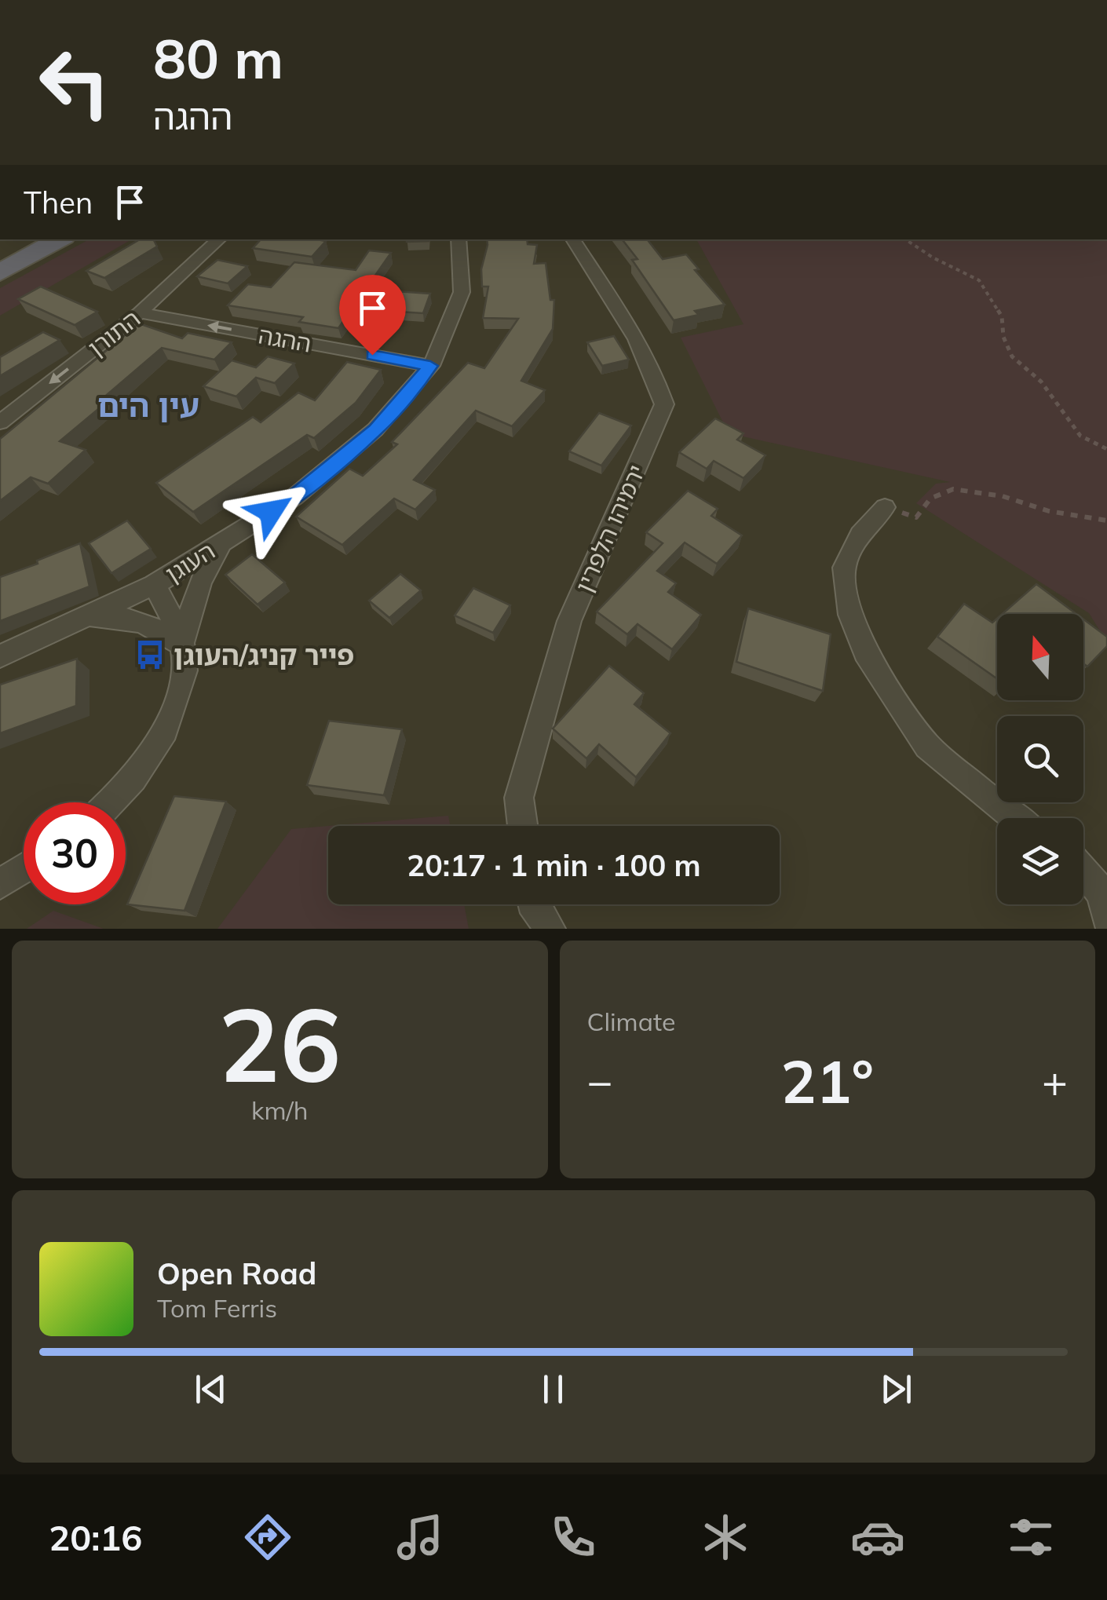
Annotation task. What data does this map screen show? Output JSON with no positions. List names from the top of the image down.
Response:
{
  "streets": {
    "street": [
      "התורן",
      "ההגה",
      "ירמיהו הלפרין",
      "העוגן"
    ]
  },
  "crossings": [
    ["התורן", "ההגה"],
    ["ההגה", "העוגן"]
  ],
  "one_way": ["התורן", "ההגה"],
  "districts": ["עין הים"],
  "places": {
    "bus stop": ["פייר קניג/העוגן"]
  },
  "north": "top",
  "page": {
    "turn": ["80 m", "ההגה"],
    "then": "Then",
    "limit": "30",
    "trip": "20:17 · 1 min · 100 m",
    "tile": [
      ["26", "km/h"],
      "Climate"
    ],
    "heat": ["−", "21°", "+"],
    "song": ["Open Road", "Tom Ferris"],
    "tabs": "20:16"
  }
}
